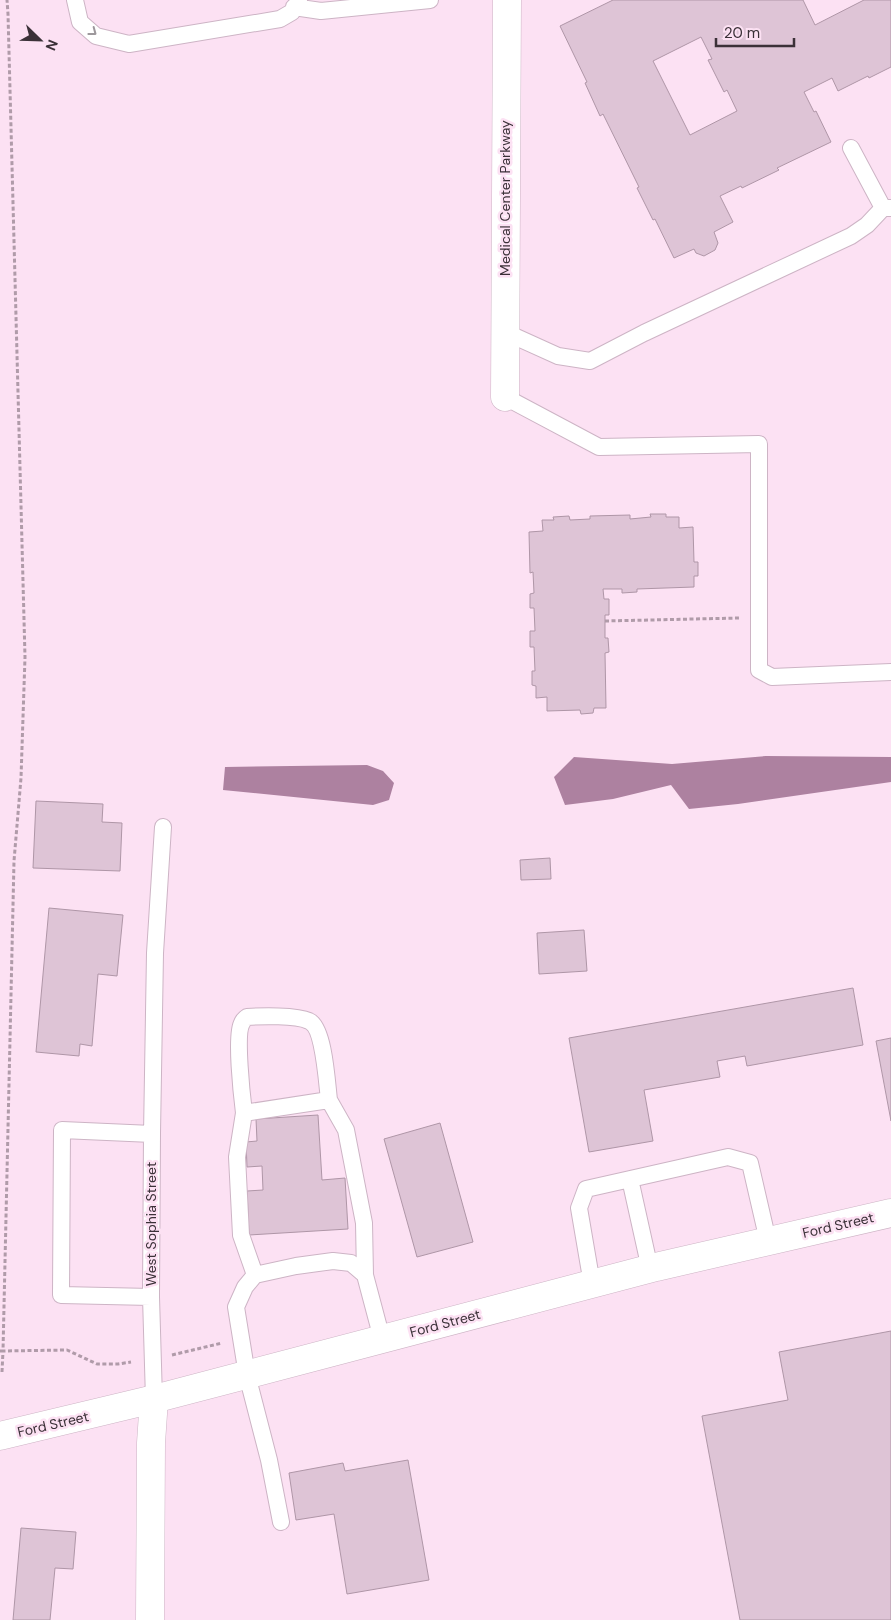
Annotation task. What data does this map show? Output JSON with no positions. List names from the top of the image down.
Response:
{
  "streets": {
    "main road": ["Medical Center Parkway", "West Sophia Street", "Ford Street"]
  },
  "crossings": [
    ["West Sophia Street", "Ford Street"]
  ],
  "scale_bar": "20 m",
  "north": "bottom right"
}
